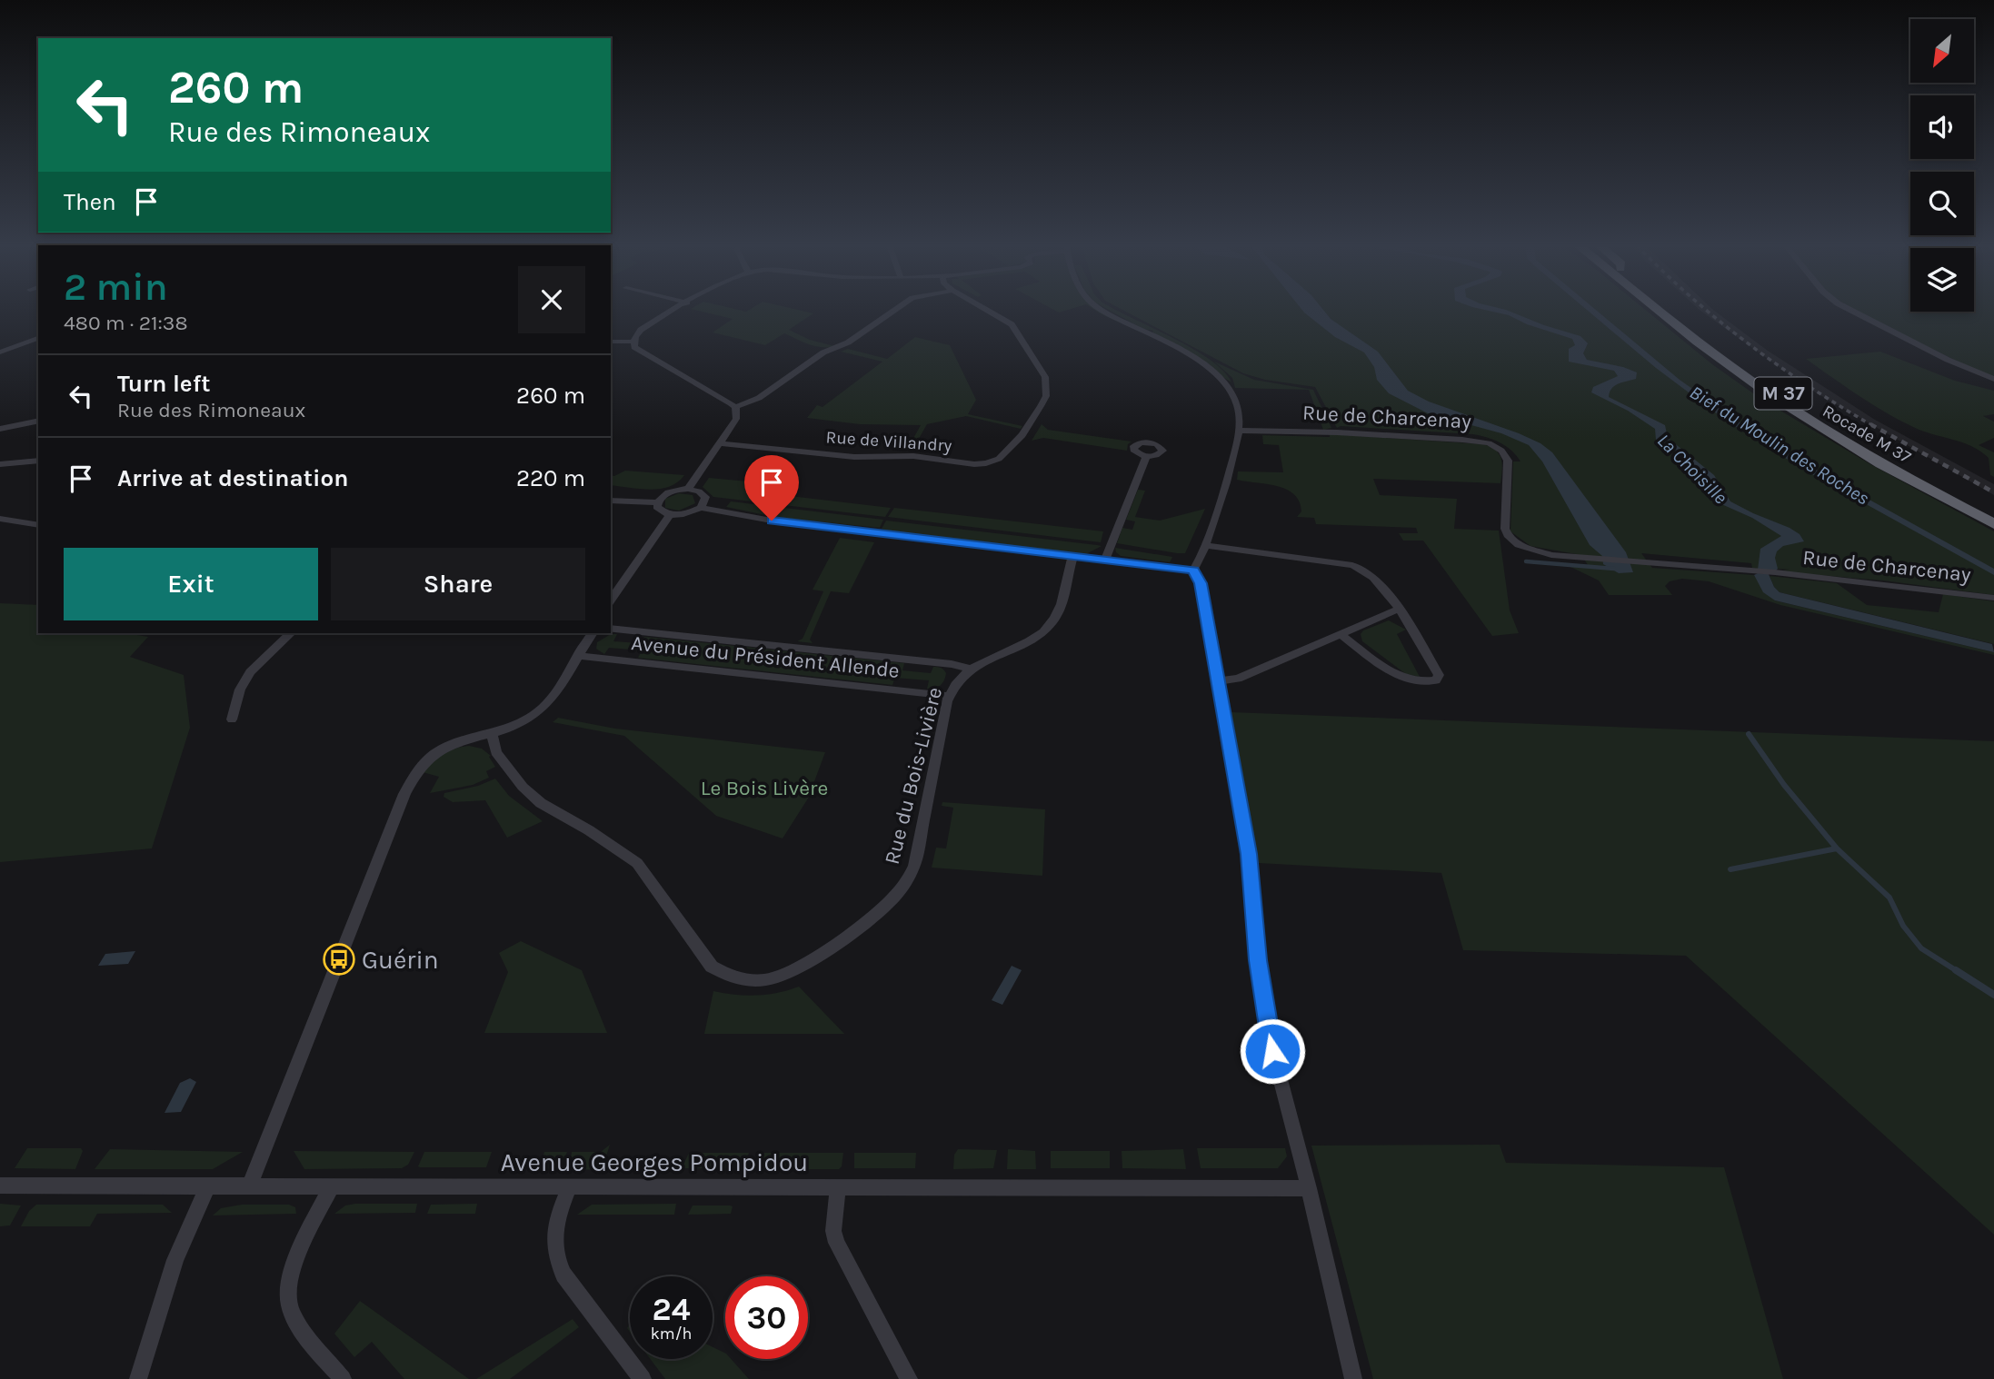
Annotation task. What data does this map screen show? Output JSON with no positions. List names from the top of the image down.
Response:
{
  "streets": {
    "highway": ["M 37", "Rocade M 37"],
    "street": [
      "Rue de Charcenay",
      "Rue de Villandry",
      "Avenue du Président Allende",
      "Rue du Bois-Livière",
      "Avenue Georges Pompidou"
    ]
  },
  "crossings": [
    ["Avenue du Président Allende", "Rue du Bois-Livière"]
  ],
  "water": ["Bief du Moulin des Roches", "La Choisille"],
  "parks": ["Le Bois Livère"],
  "places": {
    "bus stop": ["Guérin"]
  },
  "north": "bottom left",
  "page": {
    "turn": ["260 m", "Rue des Rimoneaux"],
    "then": "Then",
    "heading": ["2 min", "480 m · 21:38"],
    "list": [
      {
        "name": "Turn left",
        "note": "Rue des Rimoneaux",
        "value": "260 m"
      },
      {
        "name": "Arrive at destination",
        "value": "220 m"
      }
    ],
    "buttons": ["Exit", "Share"],
    "speed": "24 km/h",
    "limit": "30"
  }
}
